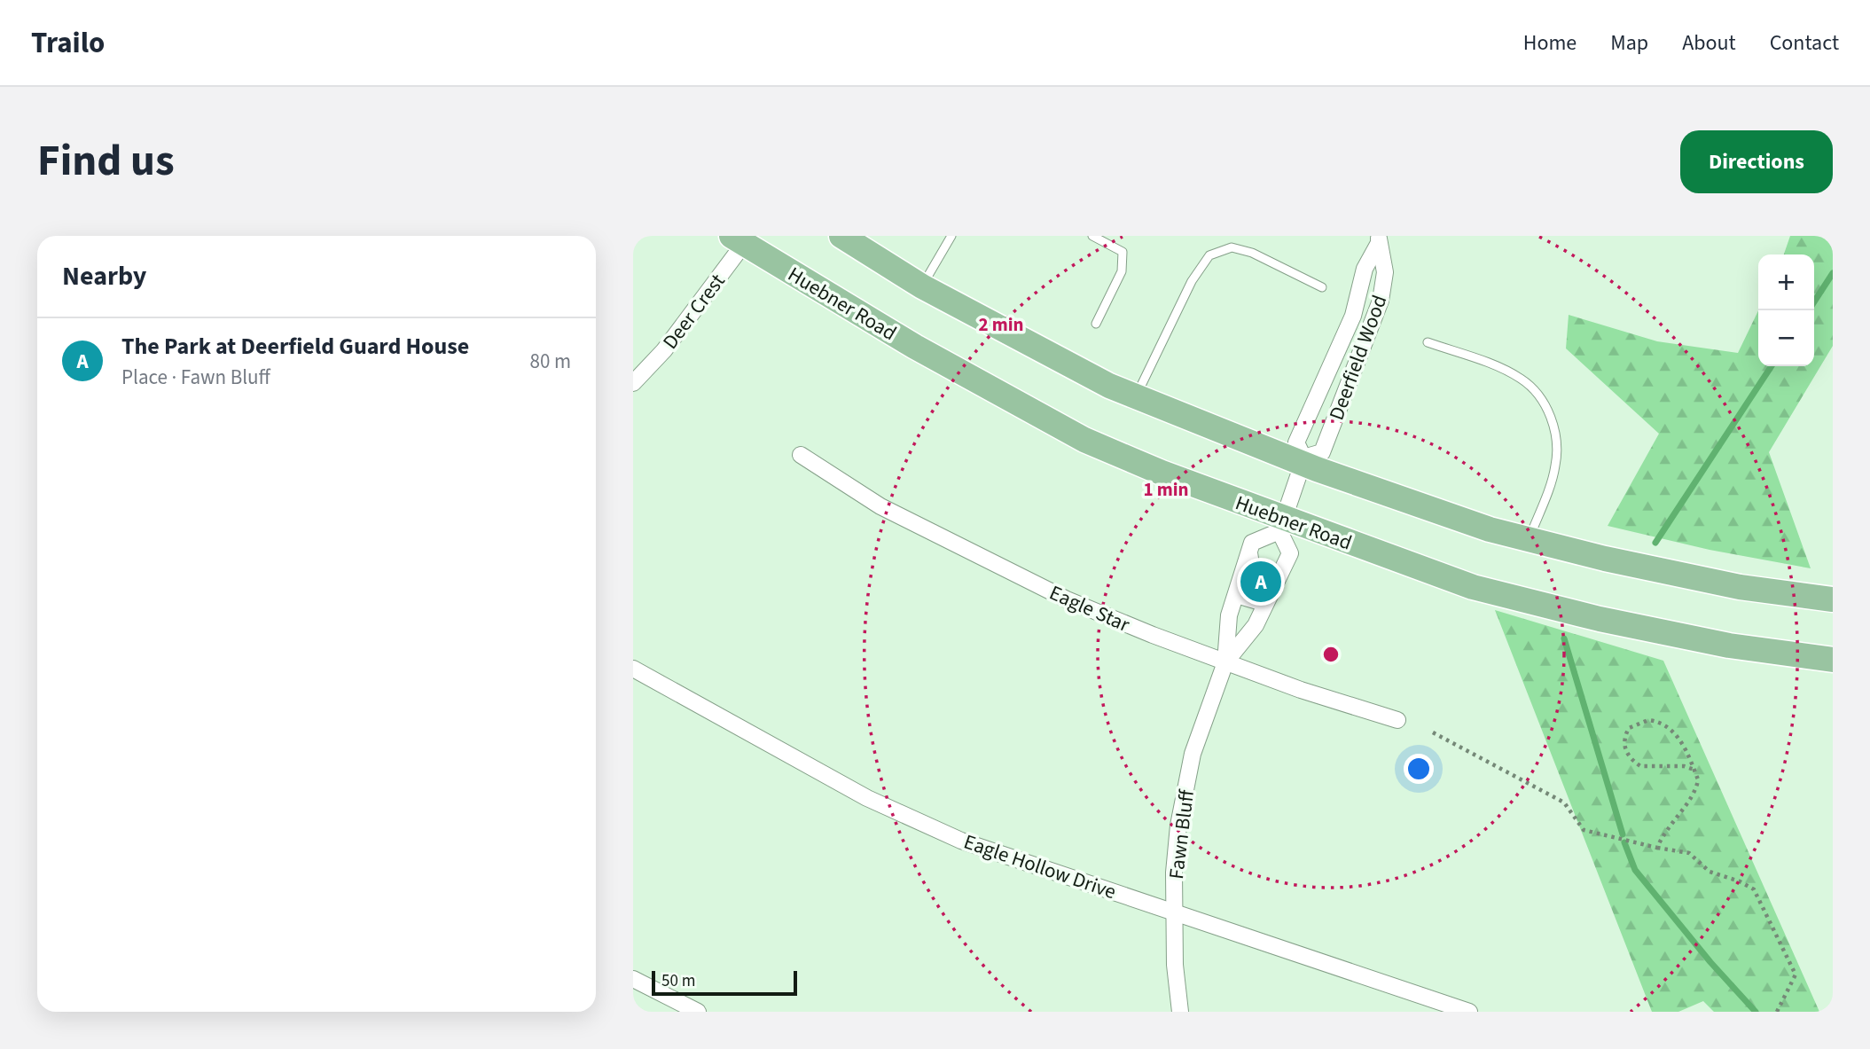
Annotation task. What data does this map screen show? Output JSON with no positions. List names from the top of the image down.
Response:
{
  "streets": {
    "main road": ["Huebner Road"],
    "street": [
      "Deer Crest",
      "Deerfield Wood",
      "Eagle Star",
      "Fawn Bluff",
      "Eagle Hollow Drive"
    ]
  },
  "crossings": [
    ["Huebner Road", "Deer Crest"],
    ["Huebner Road", "Fawn Bluff"],
    ["Eagle Star", "Fawn Bluff"],
    ["Fawn Bluff", "Eagle Hollow Drive"]
  ],
  "scale_bar": "50 m",
  "page": {
    "header": "Trailo",
    "nav": [
      "Home",
      "Map",
      "About",
      "Contact"
    ],
    "title": "Find us",
    "buttons": "Directions",
    "heading": "Nearby",
    "map_buttons": ["+", "−"],
    "list": [
      {
        "mark": "A",
        "name": "The Park at Deerfield Guard House",
        "note": "Place · Fawn Bluff",
        "value": "80 m"
      }
    ],
    "pins": "A",
    "scale": "50 m"
  },
  "rings": ["2 min", "1 min"]
}
